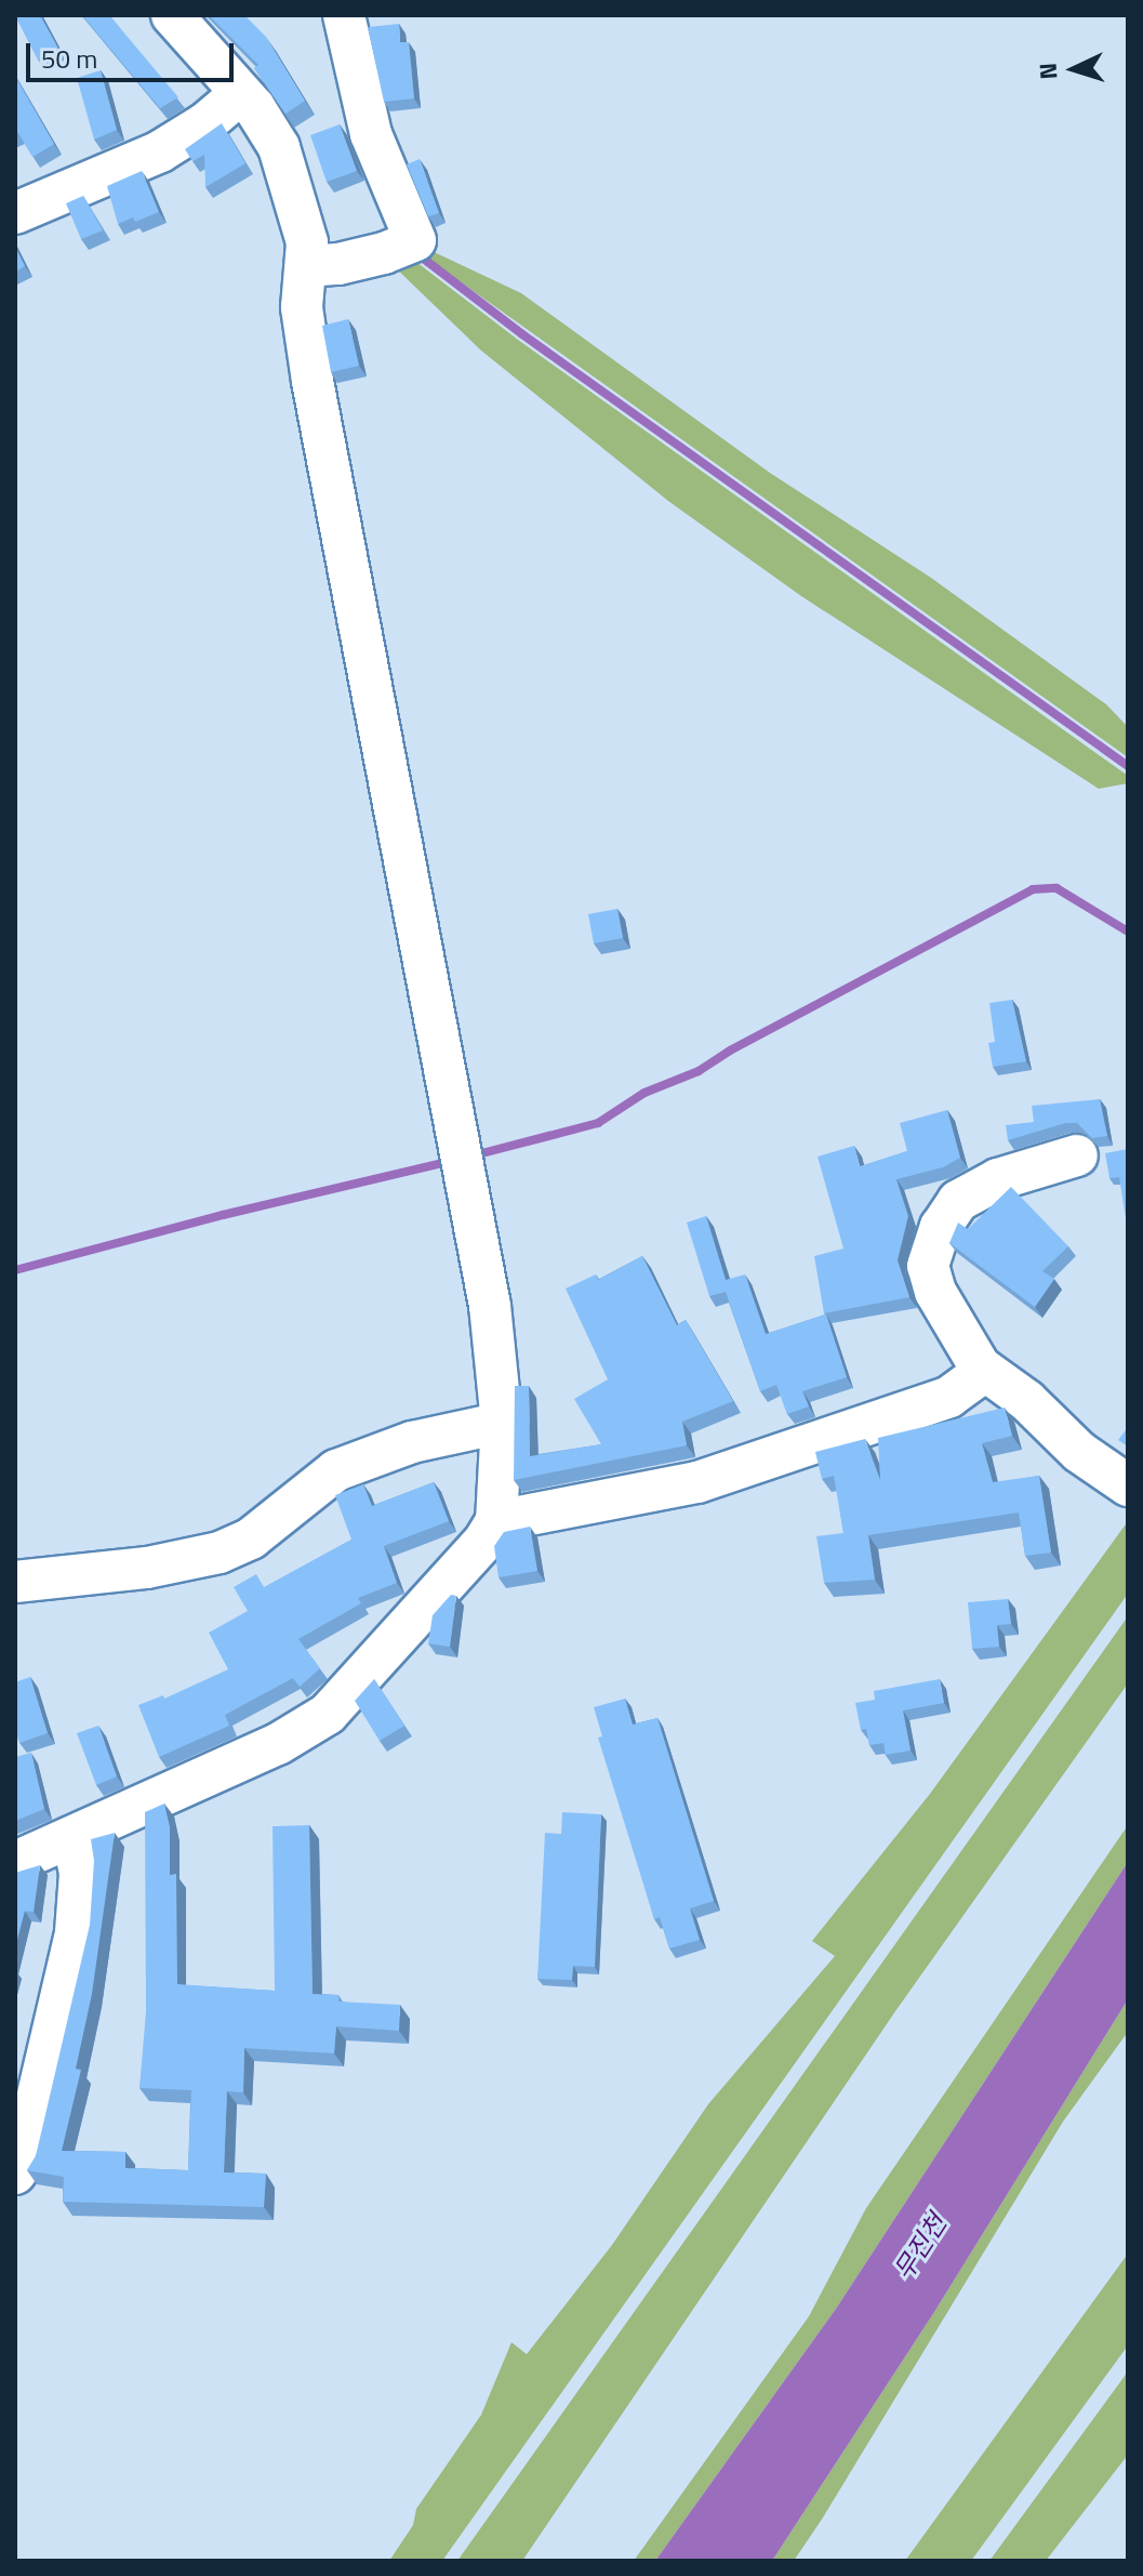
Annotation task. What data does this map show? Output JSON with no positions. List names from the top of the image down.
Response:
{
  "water": ["무진천"],
  "scale_bar": "50 m",
  "north": "left"
}
